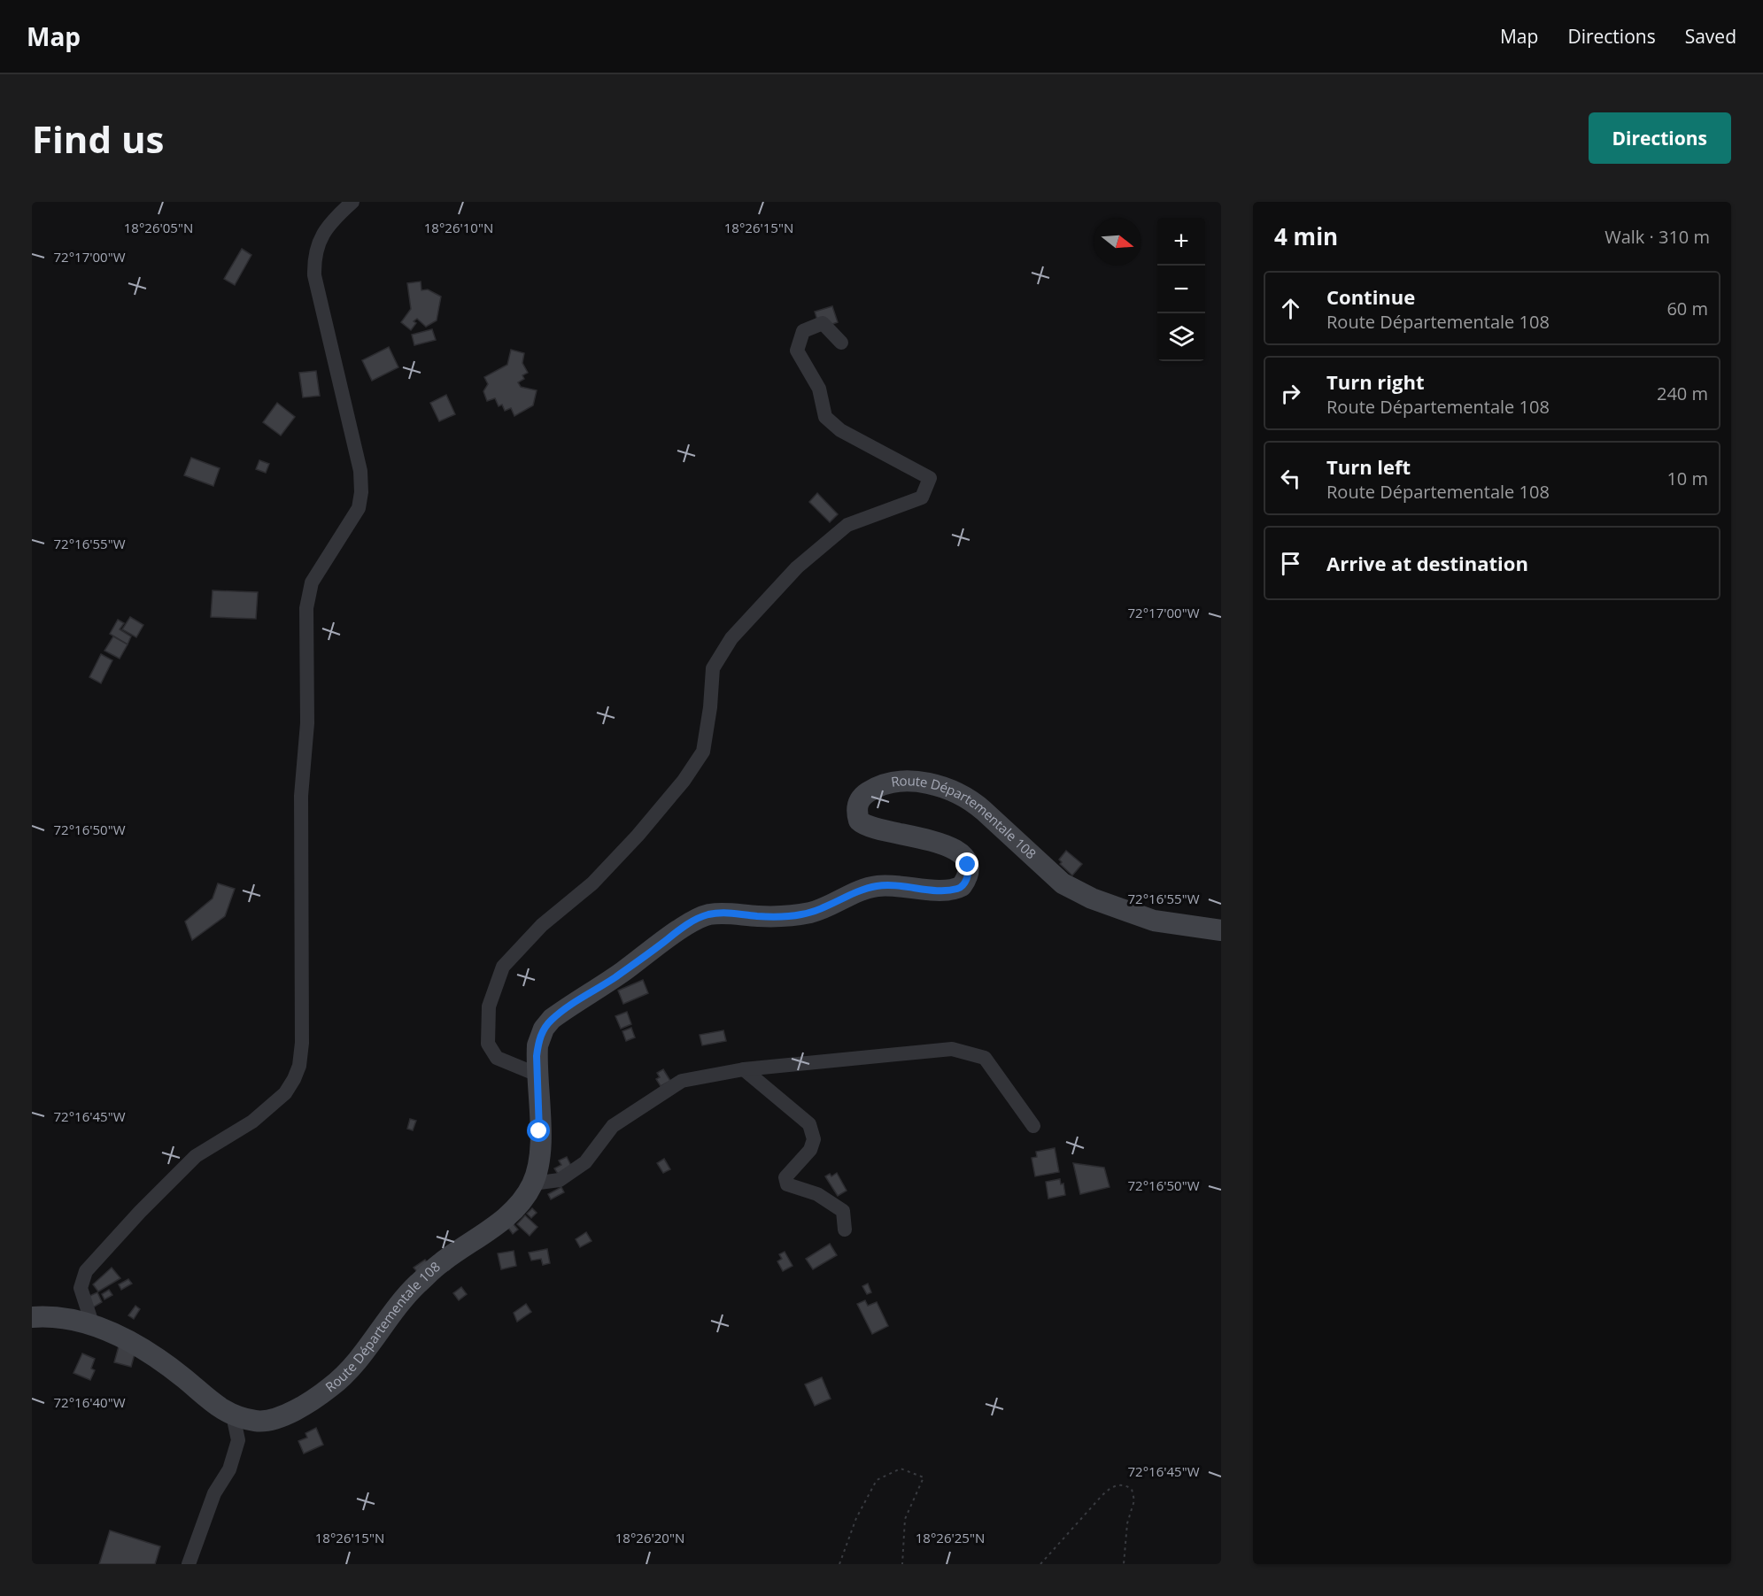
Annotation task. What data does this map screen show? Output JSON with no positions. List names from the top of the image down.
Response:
{
  "streets": {
    "main road": ["Route Départementale 108"]
  },
  "north": "right",
  "page": {
    "header": "Map",
    "nav": ["Map", "Directions", "Saved"],
    "buttons": "Directions",
    "title": "Find us",
    "heading": ["4 min", "Walk · 310 m"],
    "map_buttons": ["+", "−"],
    "list": [
      ["Continue", "Route Départementale 108", "60 m"],
      ["Turn right", "Route Départementale 108", "240 m"],
      ["Turn left", "Route Départementale 108", "10 m"],
      "Arrive at destination"
    ]
  },
  "coordinates": [
    "18°26'05\"N",
    "18°26'10\"N",
    "18°26'15\"N",
    "72°17'00\"W",
    "72°16'55\"W",
    "72°16'50\"W",
    "72°16'45\"W",
    "72°16'40\"W",
    "18°26'20\"N",
    "18°26'25\"N"
  ]
}
